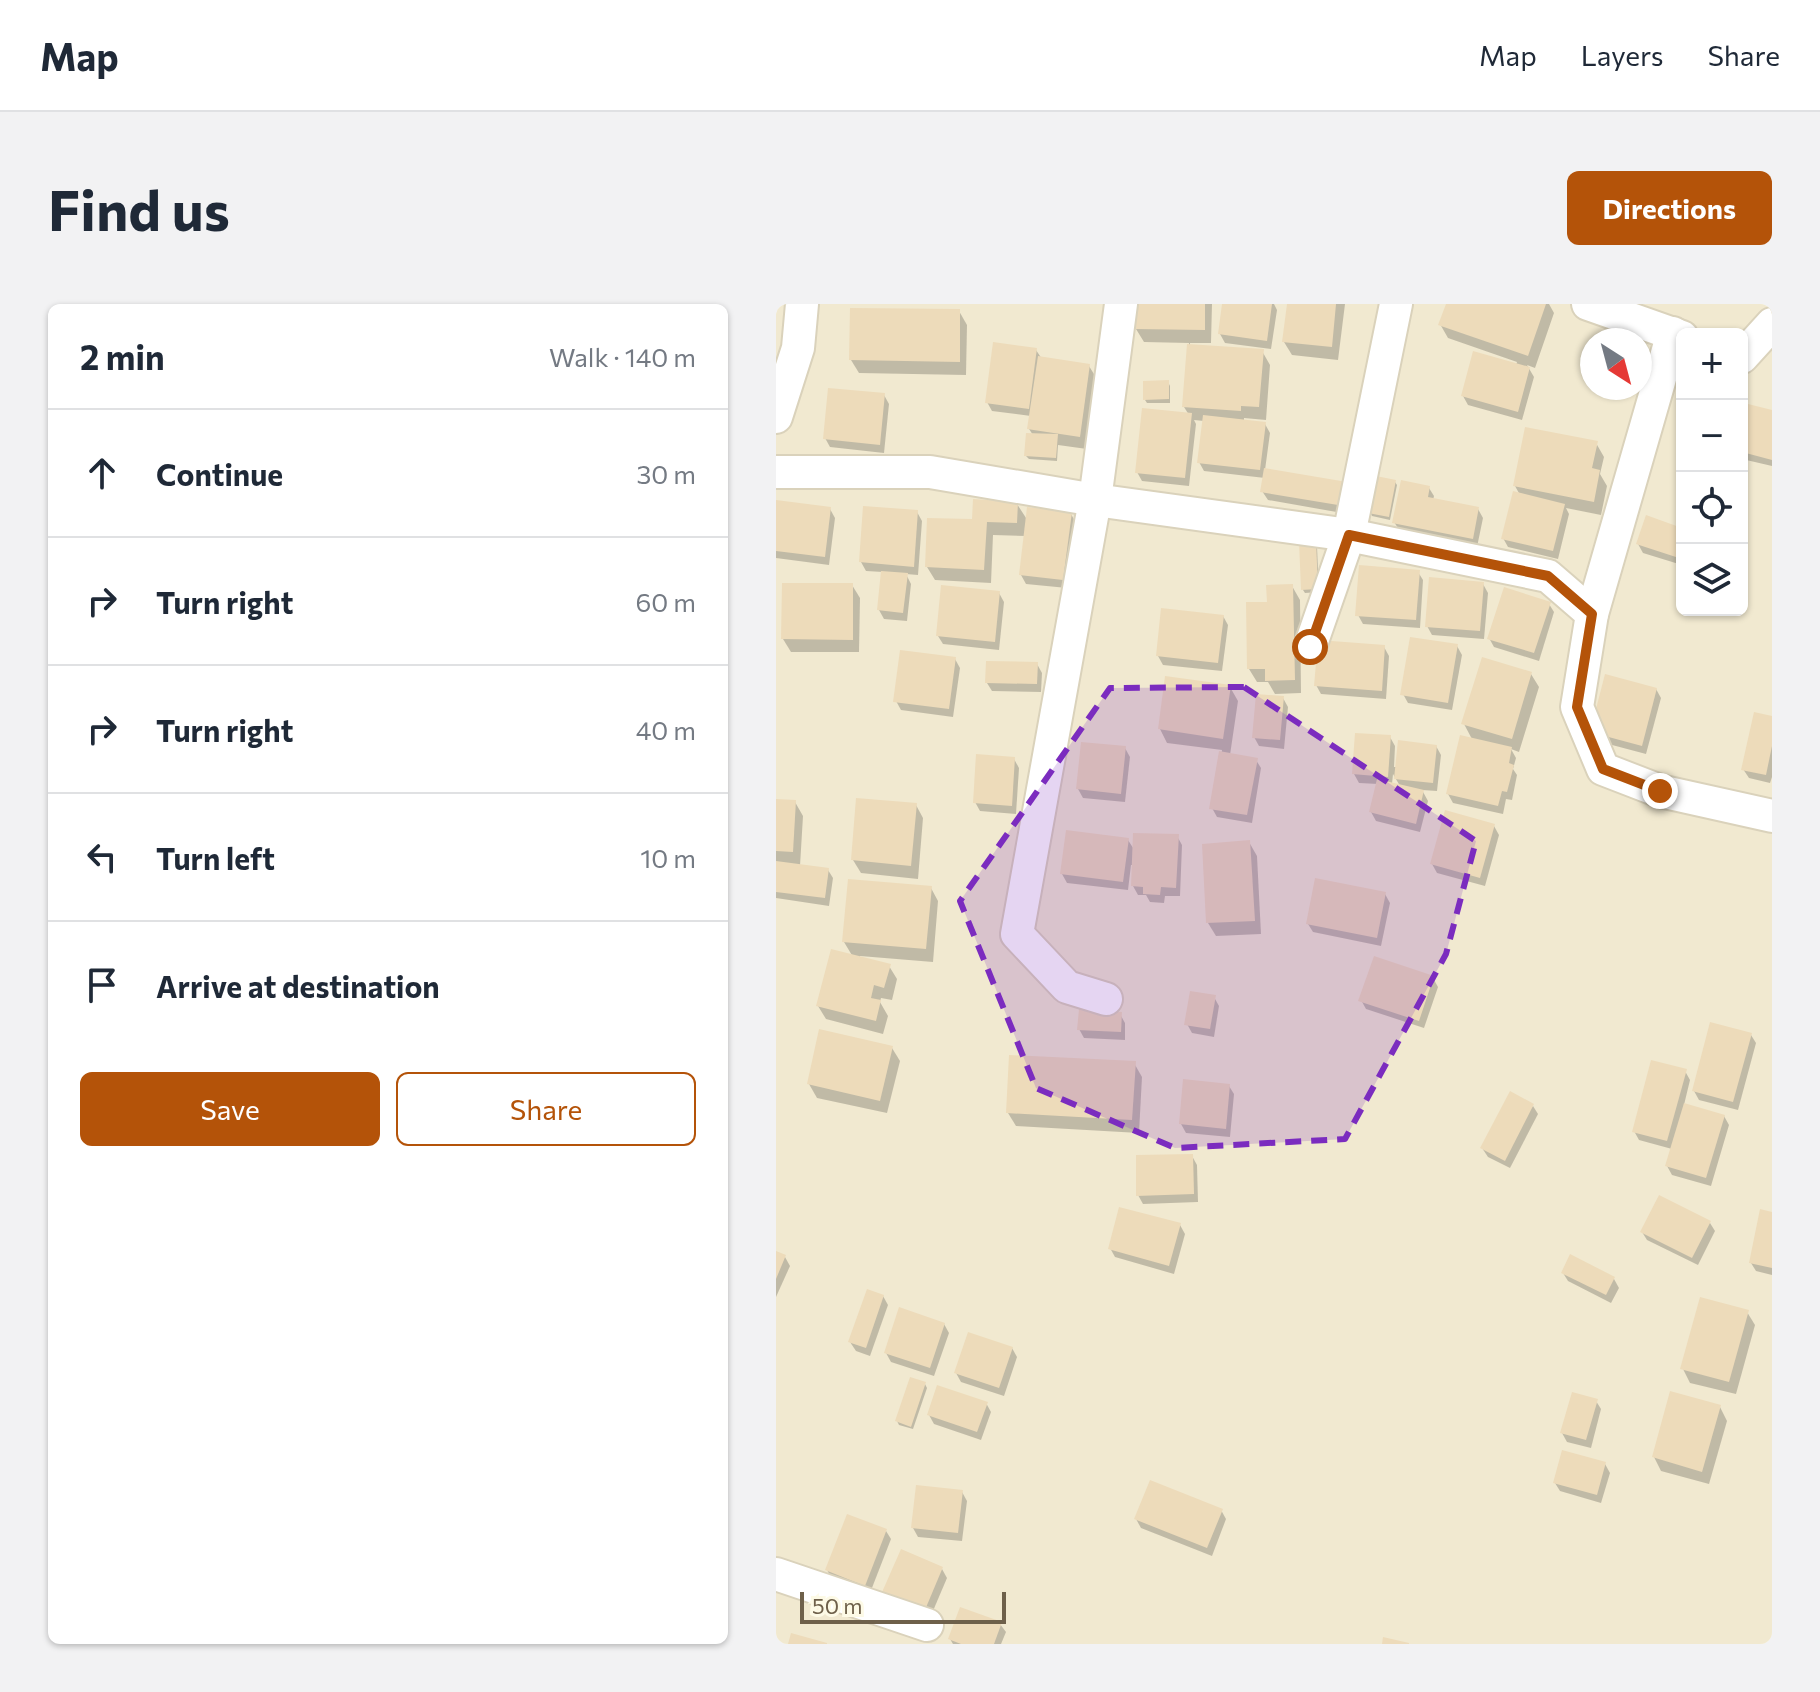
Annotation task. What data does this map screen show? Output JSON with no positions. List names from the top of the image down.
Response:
{
  "scale_bar": "50 m",
  "north": "bottom right",
  "page": {
    "header": "Map",
    "nav": ["Map", "Layers", "Share"],
    "buttons": [
      "Directions",
      ["Save", "Share"]
    ],
    "title": "Find us",
    "heading": ["2 min", "Walk · 140 m"],
    "map_buttons": ["+", "−"],
    "list": [
      ["Continue", "30 m"],
      ["Turn right", "60 m"],
      ["Turn right", "40 m"],
      ["Turn left", "10 m"],
      "Arrive at destination"
    ],
    "scale": "50 m"
  }
}
